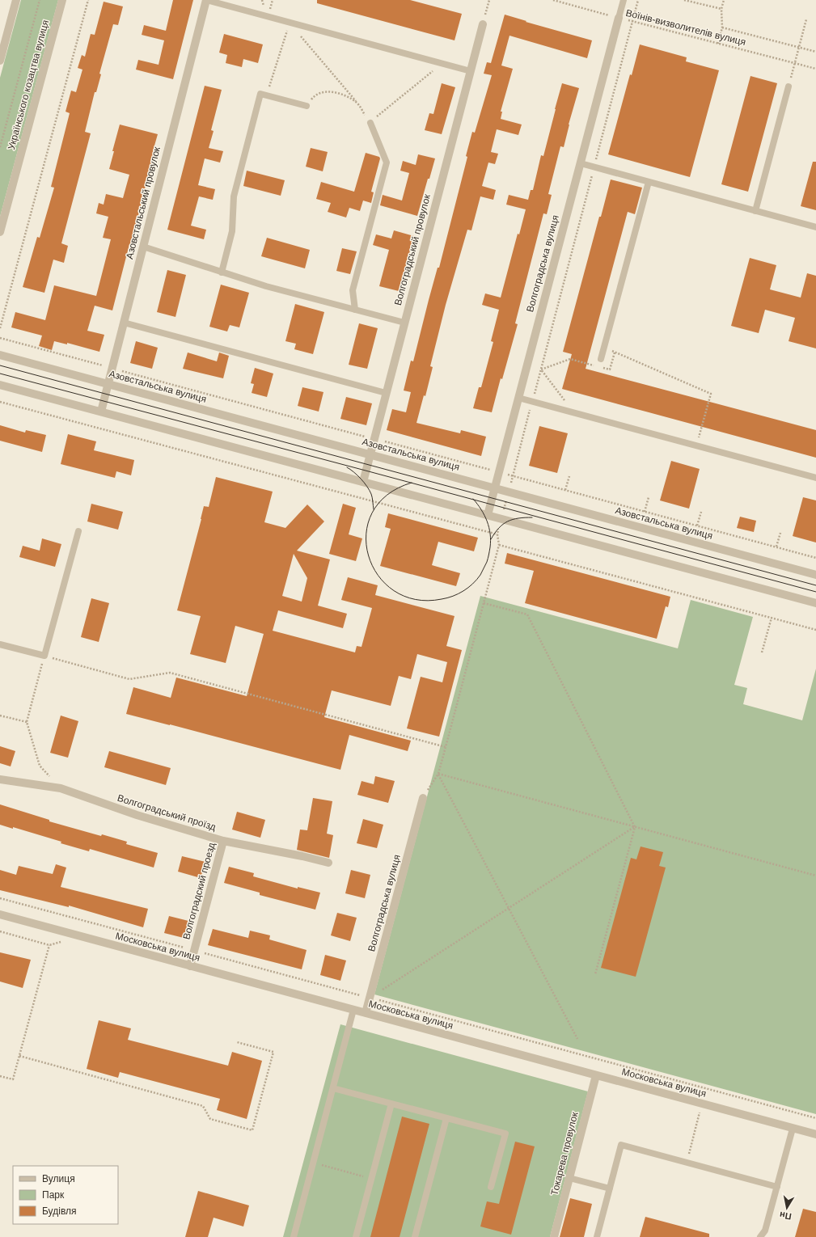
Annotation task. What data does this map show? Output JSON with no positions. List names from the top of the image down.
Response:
{
  "streets": {
    "street": [
      "Українського козацтва вулиця",
      "Азовстальський провулок",
      "Волгоградський провулок",
      "Волгоградська вулиця",
      "Азовстальська вулиця",
      "Волгоградський проїзд",
      "Волгоградский проезд",
      "Московська вулиця",
      "Токарева провулок"
    ],
    "path": ["Воїнів-визволителів вулиця"]
  },
  "crossings": [
    ["Воїнів-визволителів вулиця", "Волгоградська вулиця"],
    ["Азовстальський провулок", "Азовстальська вулиця"],
    ["Волгоградський провулок", "Азовстальська вулиця"],
    ["Волгоградська вулиця", "Азовстальська вулиця"],
    ["Волгоградська вулиця", "Московська вулиця"],
    ["Волгоградський проїзд", "Волгоградский проезд"],
    ["Волгоградский проезд", "Московська вулиця"],
    ["Московська вулиця", "Токарева провулок"]
  ],
  "legend": ["Вулиця", "Парк", "Будівля"],
  "north": "bottom"
}
